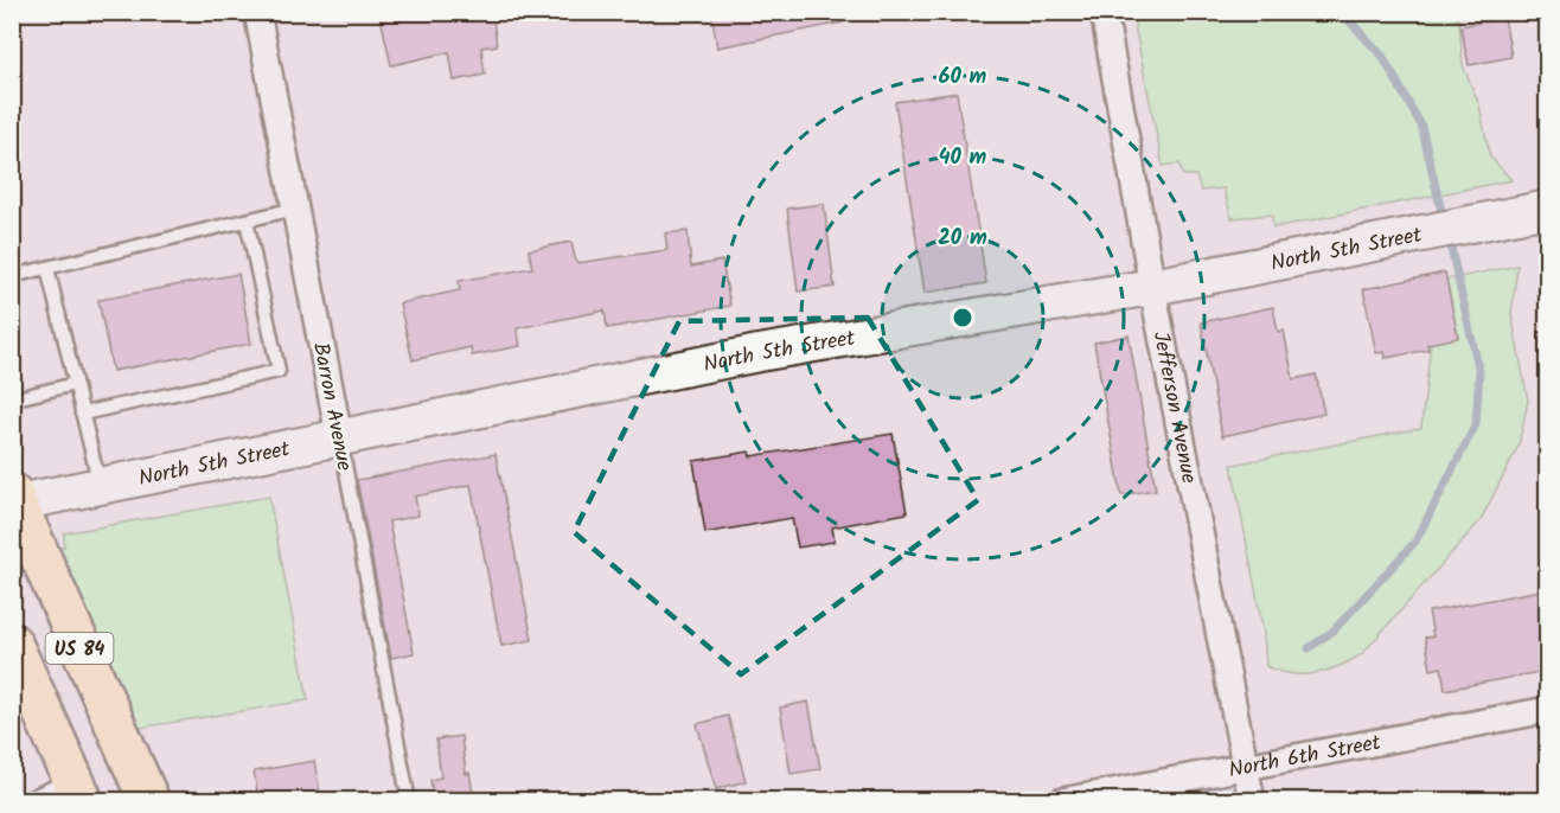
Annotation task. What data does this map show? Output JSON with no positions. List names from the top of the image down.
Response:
{
  "streets": {
    "main road": ["US 84"],
    "street": [
      "North 5th Street",
      "Barron Avenue",
      "Jefferson Avenue",
      "North 6th Street"
    ]
  },
  "crossings": [
    ["North 5th Street", "Barron Avenue"],
    ["North 5th Street", "Jefferson Avenue"],
    ["North 5th Street", "US 84"],
    ["Jefferson Avenue", "North 6th Street"]
  ],
  "rings": ["60 m", "40 m", "20 m"]
}
